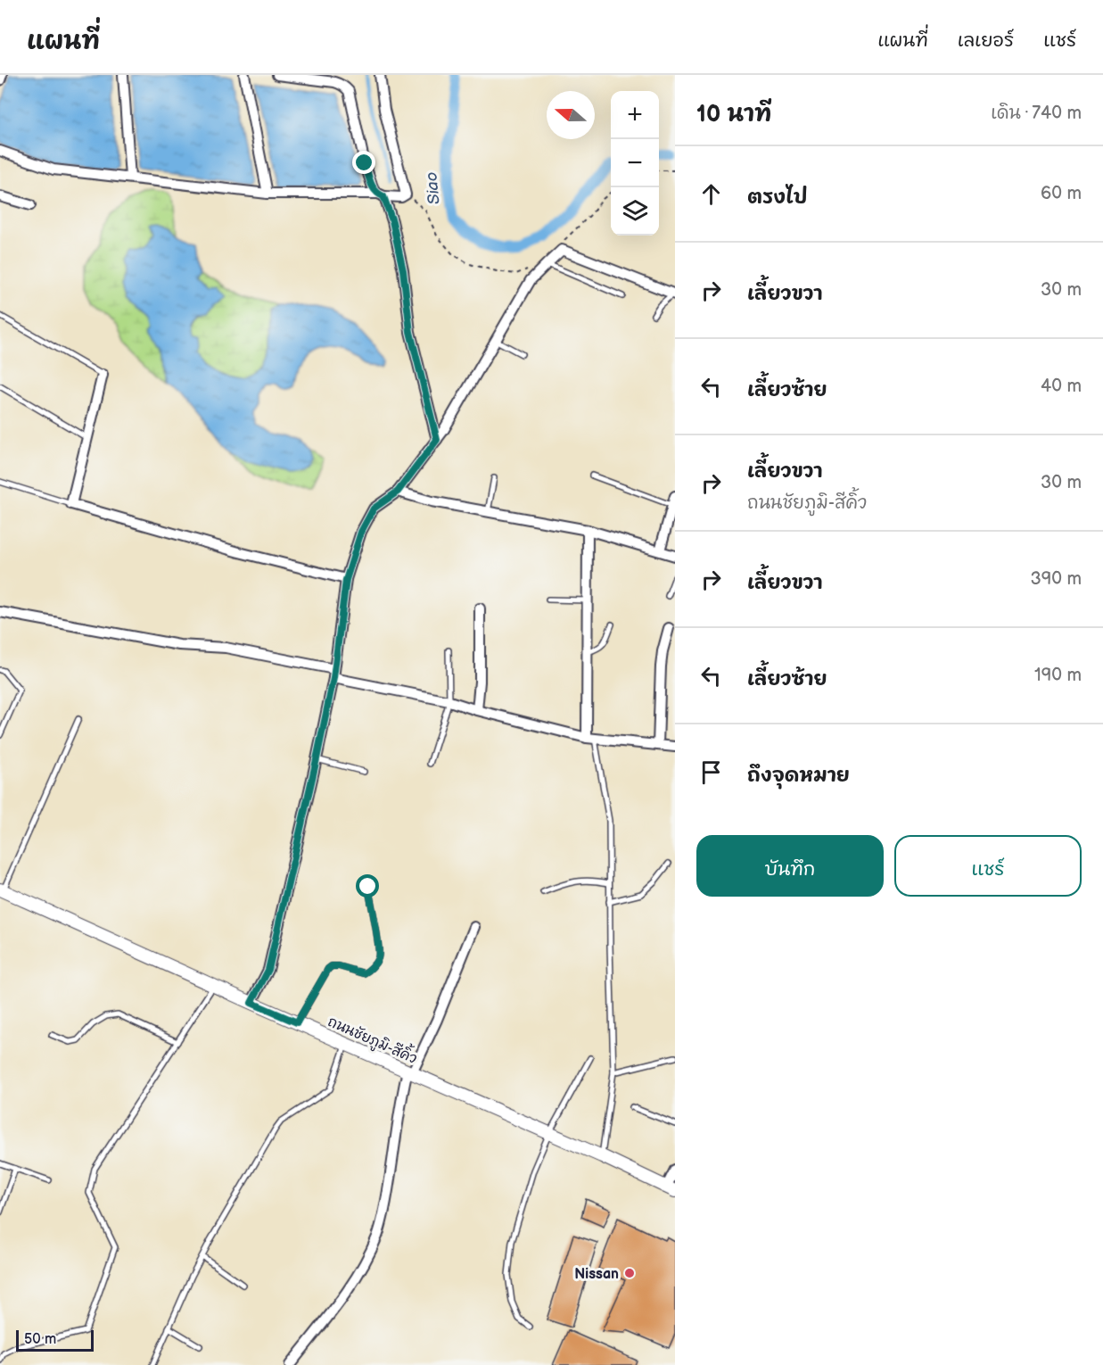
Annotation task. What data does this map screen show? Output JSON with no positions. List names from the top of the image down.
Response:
{
  "streets": {
    "main road": ["ถนนชัยภูมิ-สีคิ้ว"]
  },
  "water": ["Siao"],
  "places": ["Nissan"],
  "scale_bar": "50 m",
  "north": "left",
  "page": {
    "header": "แผนที่",
    "nav": ["แผนที่", "เลเยอร์", "แชร์"],
    "heading": ["10 นาที", "เดิน · 740 m"],
    "map_buttons": ["+", "−"],
    "list": [
      ["ตรงไป", "60 m"],
      ["เลี้ยวขวา", "30 m"],
      ["เลี้ยวซ้าย", "40 m"],
      ["เลี้ยวขวา", "ถนนชัยภูมิ-สีคิ้ว", "30 m"],
      ["เลี้ยวขวา", "390 m"],
      ["เลี้ยวซ้าย", "190 m"],
      "ถึงจุดหมาย"
    ],
    "buttons": ["บันทึก", "แชร์"],
    "scale": "50 m"
  }
}
